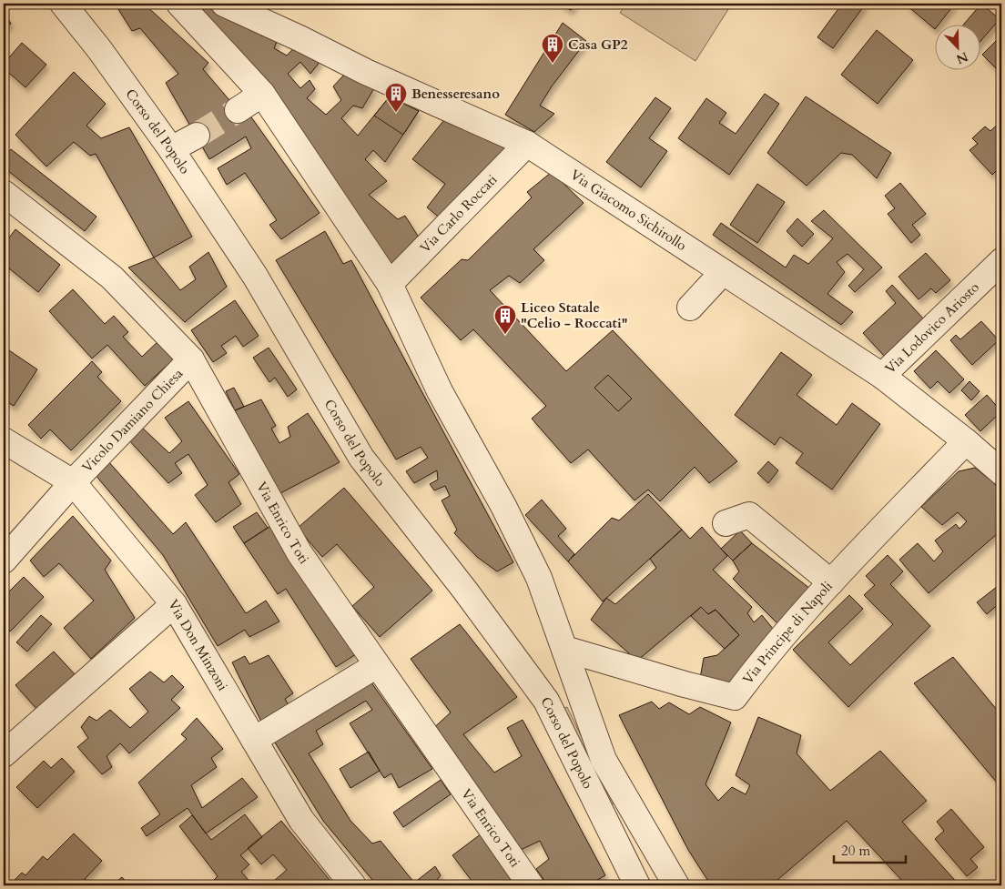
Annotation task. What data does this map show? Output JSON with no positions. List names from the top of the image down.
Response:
{
  "streets": {
    "street": [
      "Corso del Popolo",
      "Via Giacomo Sichirollo",
      "Via Carlo Roccati",
      "Via Lodovico Ariosto",
      "Vicolo Damiano Chiesa",
      "Via Enrico Toti",
      "Via Principe di Napoli",
      "Via Don Minzoni"
    ]
  },
  "crossings": [
    ["Corso del Popolo", "Via Carlo Roccati"],
    ["Corso del Popolo", "Via Principe di Napoli"],
    ["Via Giacomo Sichirollo", "Via Carlo Roccati"],
    ["Via Giacomo Sichirollo", "Via Lodovico Ariosto"],
    ["Via Giacomo Sichirollo", "Via Principe di Napoli"],
    ["Vicolo Damiano Chiesa", "Via Enrico Toti"],
    ["Vicolo Damiano Chiesa", "Via Don Minzoni"]
  ],
  "places": {
    "building": ["Casa GP2", "Benesseresano", "Liceo Statale \"Celio - Roccati\""]
  },
  "scale_bar": "20 m",
  "north": "bottom right"
}
